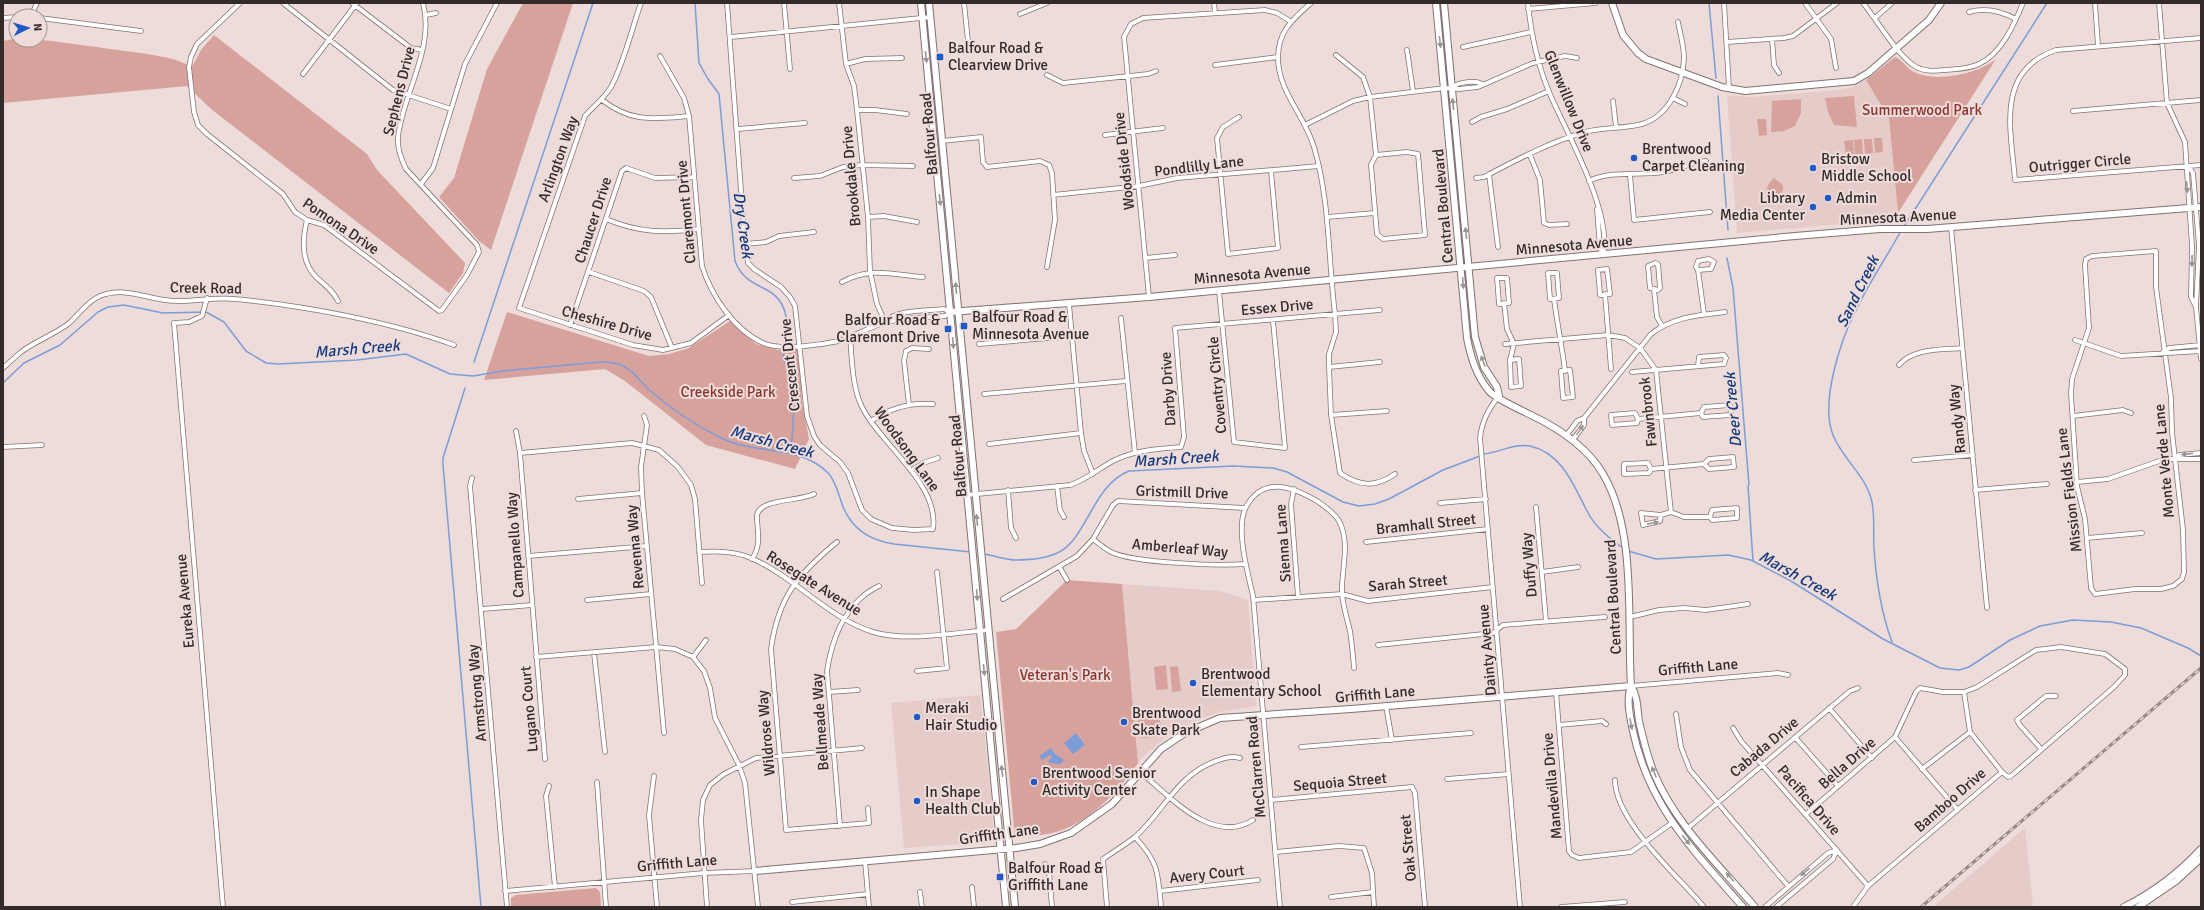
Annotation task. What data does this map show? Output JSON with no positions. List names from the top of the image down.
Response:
{
  "streets": {
    "street": [
      "Sephens Drive",
      "Glenwillow Drive",
      "Balfour Road",
      "Arlington Way",
      "Woodside Drive",
      "Outrigger Circle",
      "Pondlilly Lane",
      "Brookdale Drive",
      "Central Boulevard",
      "Claremont Drive",
      "Minnesota Avenue",
      "Chaucer Drive",
      "Pomona Drive",
      "Creek Road",
      "Essex Drive",
      "Cheshire Drive",
      "Crescent Drive",
      "Coventry Circle",
      "Darby Drive",
      "Fawnbrook",
      "Randy Way",
      "Woodsong Lane",
      "Monte Verde Lane",
      "Mission Fields Lane",
      "Gristmill Drive",
      "Bramhall Street",
      "Sienna Lane",
      "Campanello Way",
      "Revenna Way",
      "Amberleaf Way",
      "Duffy Way",
      "Rosegate Avenue",
      "Sarah Street",
      "Eureka Avenue",
      "Dainty Avenue",
      "Griffith Lane",
      "Armstrong Way",
      "Lugano Court",
      "Bellmeade Way",
      "Wildrose Way",
      "Cabada Drive",
      "Bella Drive",
      "McClarren Road",
      "Sequoia Street",
      "Mandevilla Drive",
      "Pacifica Drive",
      "Bamboo Drive",
      "Oak Street",
      "Avery Court"
    ]
  },
  "crossings": [
    ["Sephens Drive", "Pomona Drive"],
    ["Glenwillow Drive", "Minnesota Avenue"],
    ["Balfour Road", "Claremont Drive"],
    ["Balfour Road", "Minnesota Avenue"],
    ["Balfour Road", "Rosegate Avenue"],
    ["Balfour Road", "Griffith Lane"],
    ["Arlington Way", "Cheshire Drive"],
    ["Woodside Drive", "Pondlilly Lane"],
    ["Woodside Drive", "Minnesota Avenue"],
    ["Brookdale Drive", "Claremont Drive"],
    ["Central Boulevard", "Minnesota Avenue"],
    ["Central Boulevard", "Dainty Avenue"],
    ["Central Boulevard", "Griffith Lane"],
    ["Central Boulevard", "Cabada Drive"],
    ["Central Boulevard", "Mandevilla Drive"],
    ["Claremont Drive", "Minnesota Avenue"],
    ["Claremont Drive", "Chaucer Drive"],
    ["Claremont Drive", "Cheshire Drive"],
    ["Claremont Drive", "Crescent Drive"],
    ["Claremont Drive", "Woodsong Lane"],
    ["Minnesota Avenue", "Coventry Circle"],
    ["Minnesota Avenue", "Randy Way"],
    ["Chaucer Drive", "Cheshire Drive"],
    ["Creek Road", "Eureka Avenue"],
    ["Essex Drive", "Coventry Circle"],
    ["Essex Drive", "Darby Drive"],
    ["Crescent Drive", "Woodsong Lane"],
    ["Monte Verde Lane", "Mission Fields Lane"],
    ["Gristmill Drive", "Amberleaf Way"],
    ["Gristmill Drive", "McClarren Road"],
    ["Bramhall Street", "Dainty Avenue"],
    ["Sienna Lane", "Sarah Street"],
    ["Campanello Way", "Lugano Court"],
    ["Amberleaf Way", "McClarren Road"],
    ["Rosegate Avenue", "Bellmeade Way"],
    ["Rosegate Avenue", "Wildrose Way"],
    ["Sarah Street", "Dainty Avenue"],
    ["Sarah Street", "McClarren Road"],
    ["Dainty Avenue", "Griffith Lane"],
    ["Griffith Lane", "Armstrong Way"],
    ["Griffith Lane", "McClarren Road"],
    ["Griffith Lane", "Mandevilla Drive"],
    ["Bellmeade Way", "Wildrose Way"],
    ["Cabada Drive", "Pacifica Drive"],
    ["Bella Drive", "Pacifica Drive"],
    ["McClarren Road", "Sequoia Street"],
    ["Sequoia Street", "Oak Street"],
    ["Pacifica Drive", "Bamboo Drive"]
  ],
  "water": [
    "Dry Creek",
    "Sand Creek",
    "Marsh Creek",
    "Deer Creek"
  ],
  "parks": ["Summerwood Park", "Creekside Park", "Veteran's Park"],
  "places": {
    "transit": [
      "Balfour Road & Clearview Drive",
      "Balfour Road & Minnesota Avenue",
      "Balfour Road & Claremont Drive",
      "Balfour Road & Griffith Lane"
    ],
    "other": [
      "Brentwood Carpet Cleaning",
      "Bristow Middle School",
      "Admin",
      "Library Media Center",
      "Brentwood Elementary School",
      "Meraki Hair Studio",
      "Brentwood Skate Park",
      "Brentwood Senior Activity Center",
      "In Shape Health Club"
    ]
  },
  "north": "right"
}
